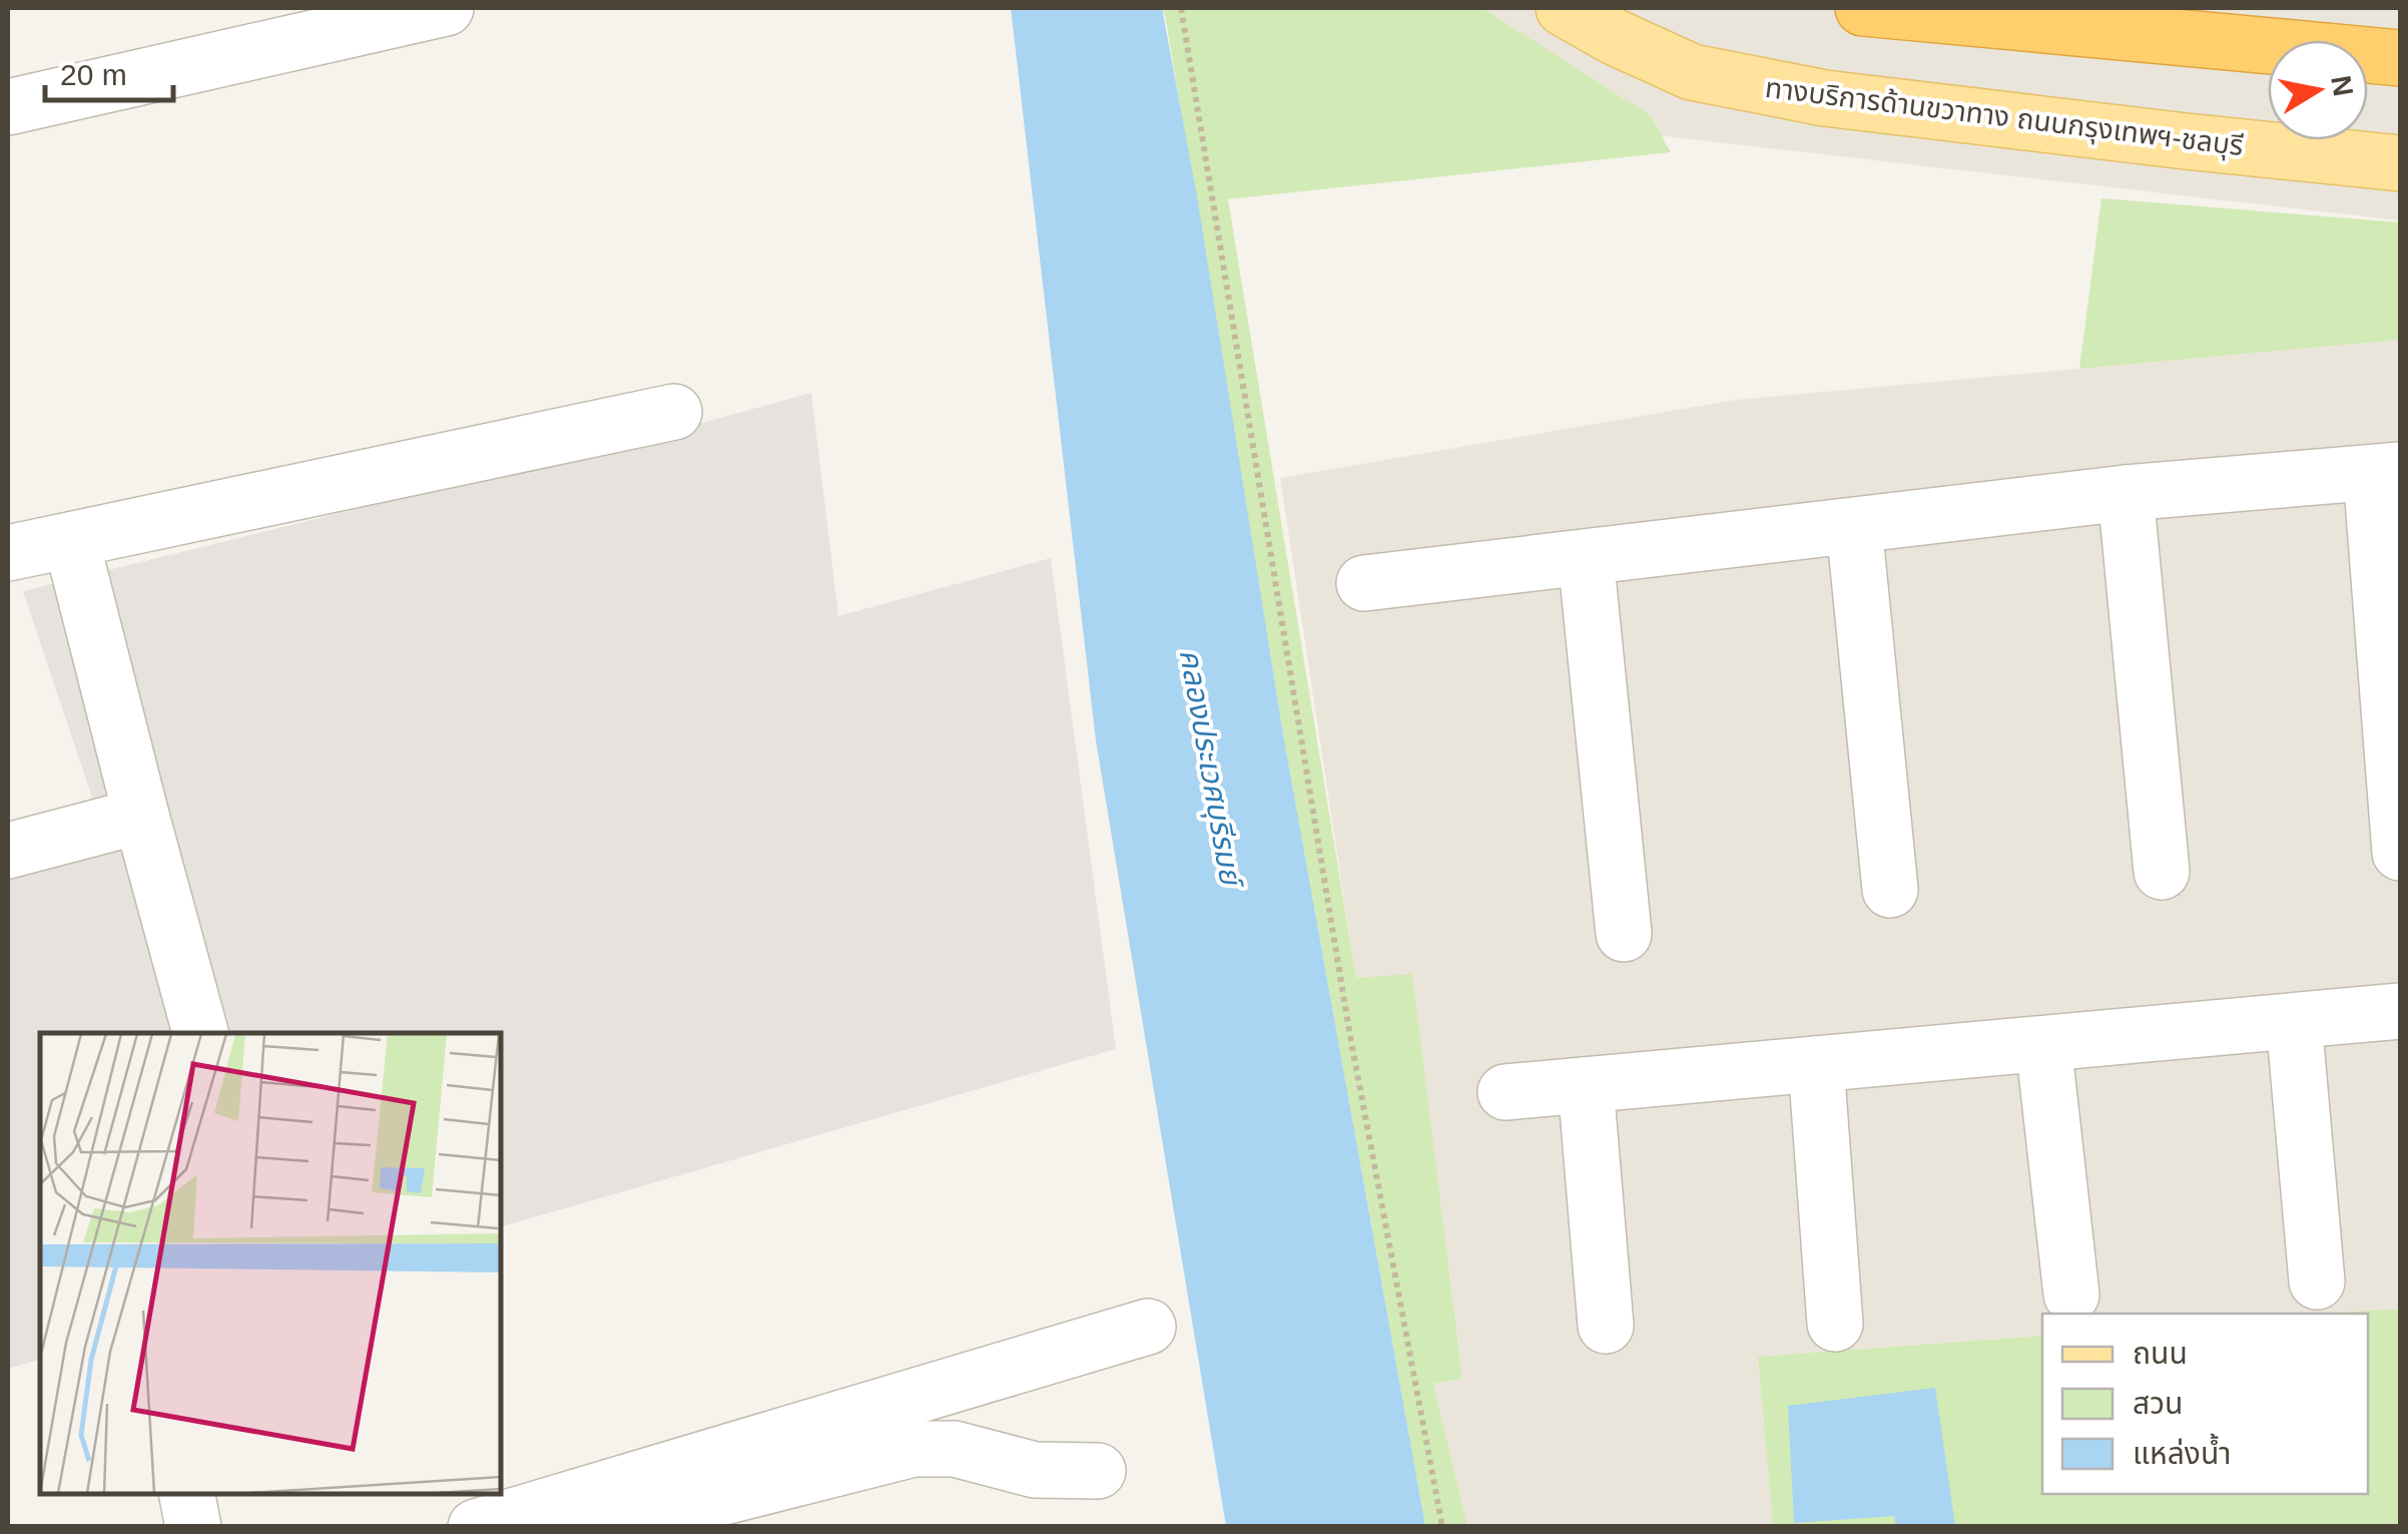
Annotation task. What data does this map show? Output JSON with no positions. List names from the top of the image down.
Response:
{
  "streets": {
    "main road": ["ทางบริการด้านขวาทาง ถนนกรุงเทพฯ-ชลบุรี"]
  },
  "water": ["คลองประเวศบุรีรมย์"],
  "legend": ["ถนน", "สวน", "แหล่งน้ำ"],
  "scale_bar": "20 m",
  "north": "right"
}
